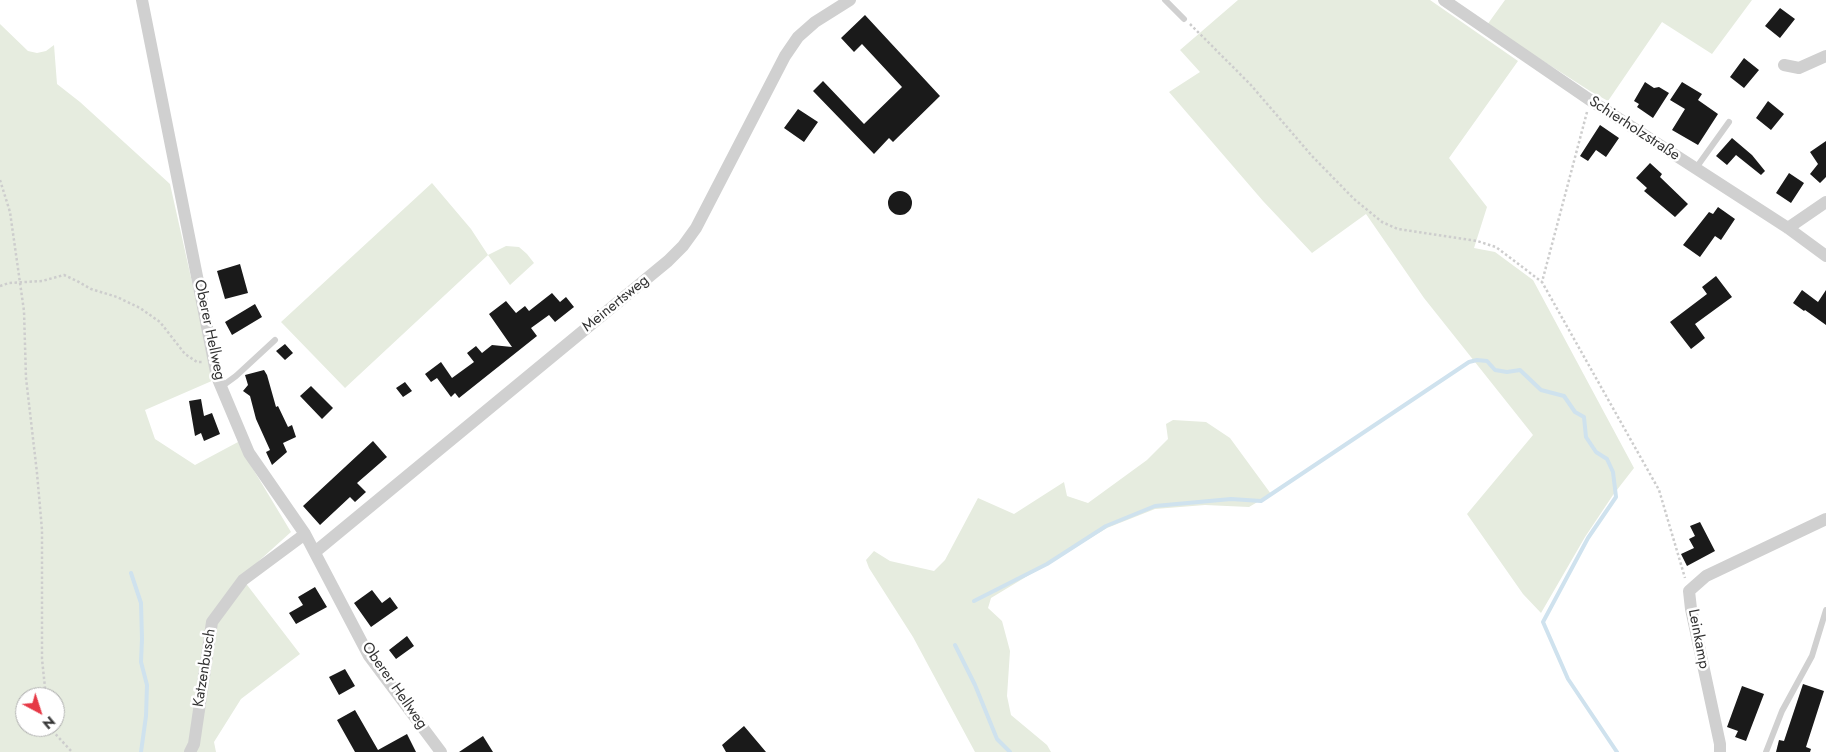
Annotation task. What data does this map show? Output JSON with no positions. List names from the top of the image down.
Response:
{
  "streets": {
    "street": [
      "Schierholzstraße",
      "Meinertsweg",
      "Oberer Hellweg",
      "Leinkamp",
      "Katzenbusch"
    ]
  },
  "crossings": [
    ["Meinertsweg", "Oberer Hellweg"],
    ["Oberer Hellweg", "Katzenbusch"]
  ],
  "north": "bottom right"
}
